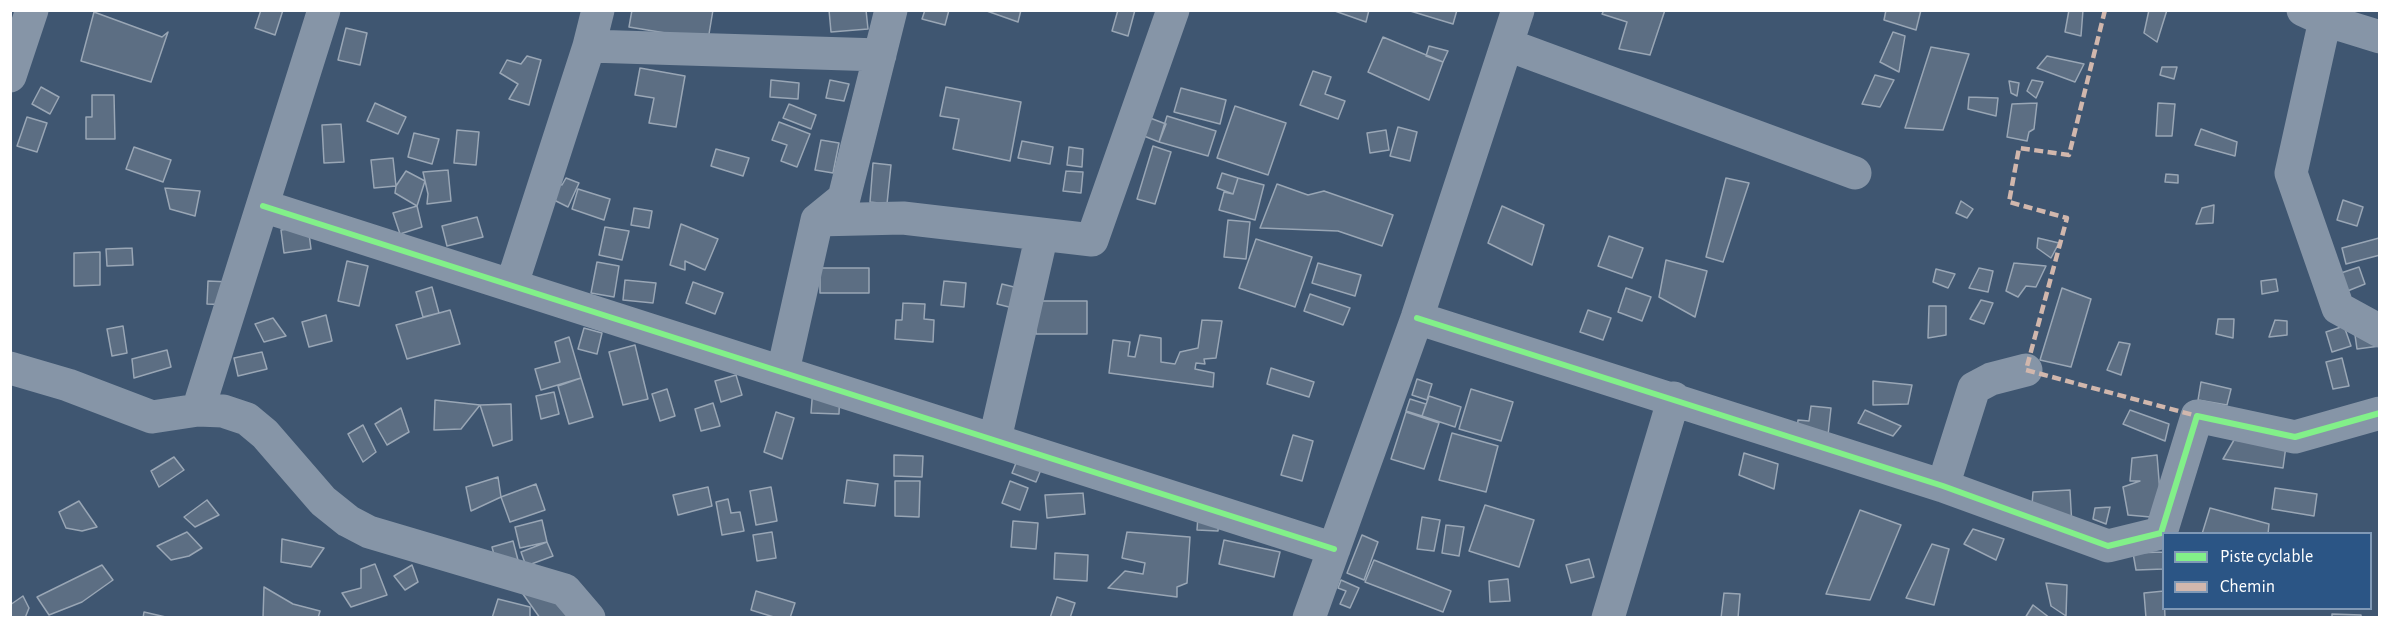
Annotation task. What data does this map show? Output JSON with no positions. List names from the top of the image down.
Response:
{
  "legend": ["Piste cyclable", "Chemin"]
}
